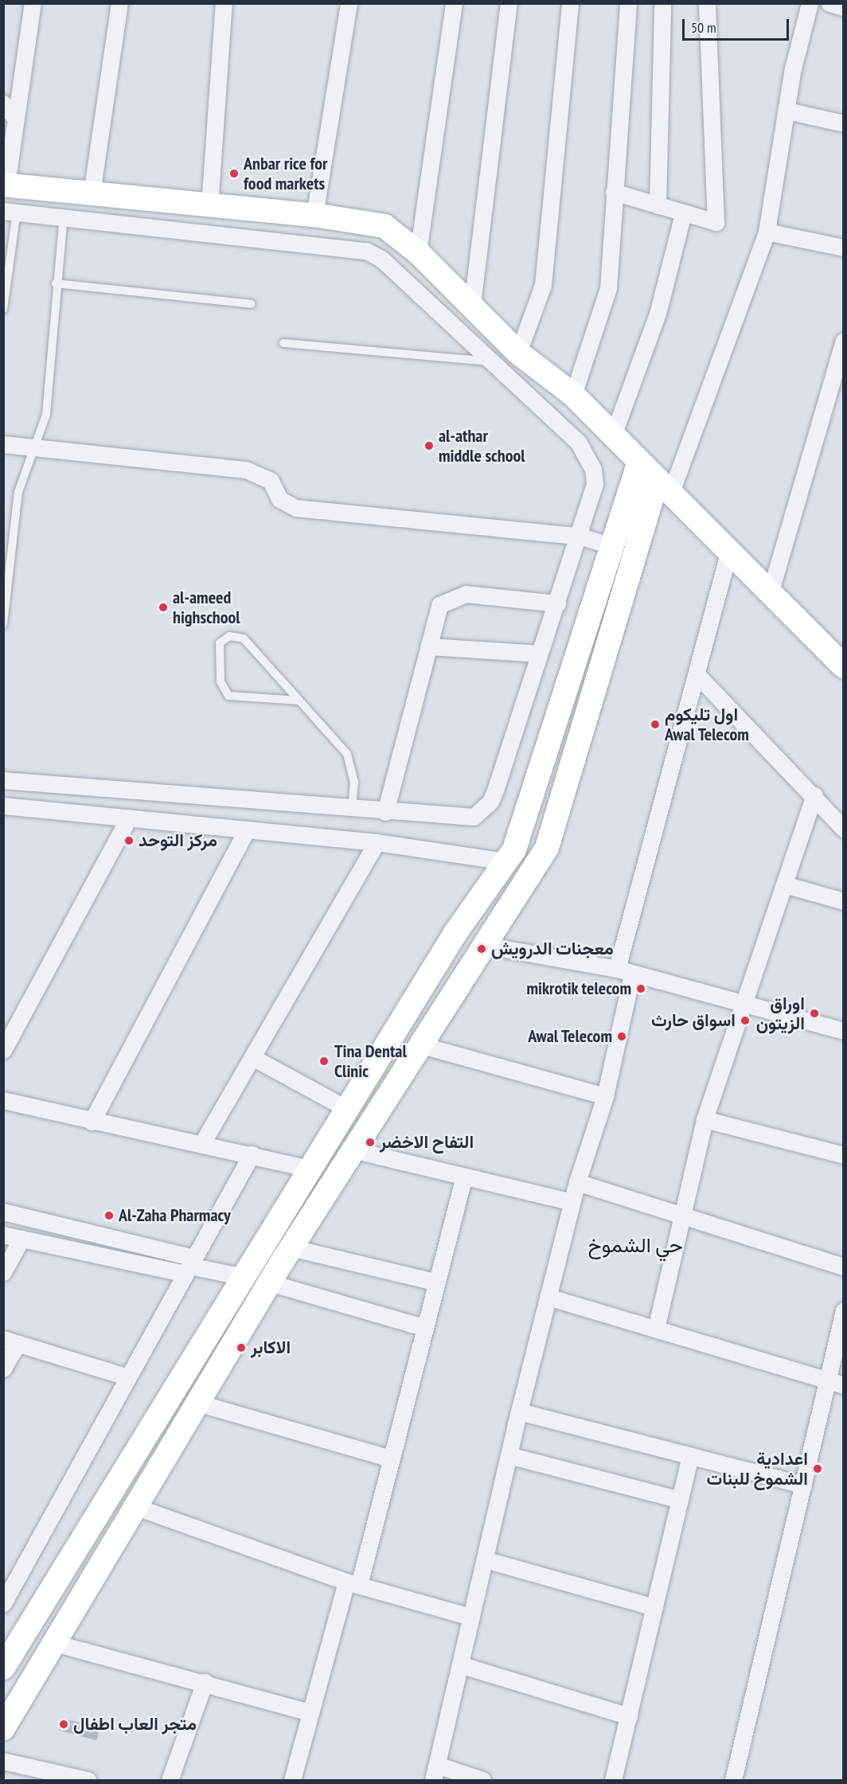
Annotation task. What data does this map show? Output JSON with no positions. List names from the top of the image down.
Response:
{
  "districts": ["حي الشموخ"],
  "places": [
    "Anbar rice for food markets",
    "al-athar middle school",
    "al-ameed highschool",
    "اول تليكوم Awal Telecom",
    "مركز التوحد",
    "معجنات الدرويش",
    "mikrotik telecom",
    "اوراق الزيتون",
    "اسواق حارث",
    "Awal Telecom",
    "Tina Dental Clinic",
    "التفاح الاخضر",
    "Al-Zaha Pharmacy",
    "الاكابر",
    "اعدادية الشموخ للبنات",
    "متجر العاب اطفال"
  ],
  "scale_bar": "50 m"
}
